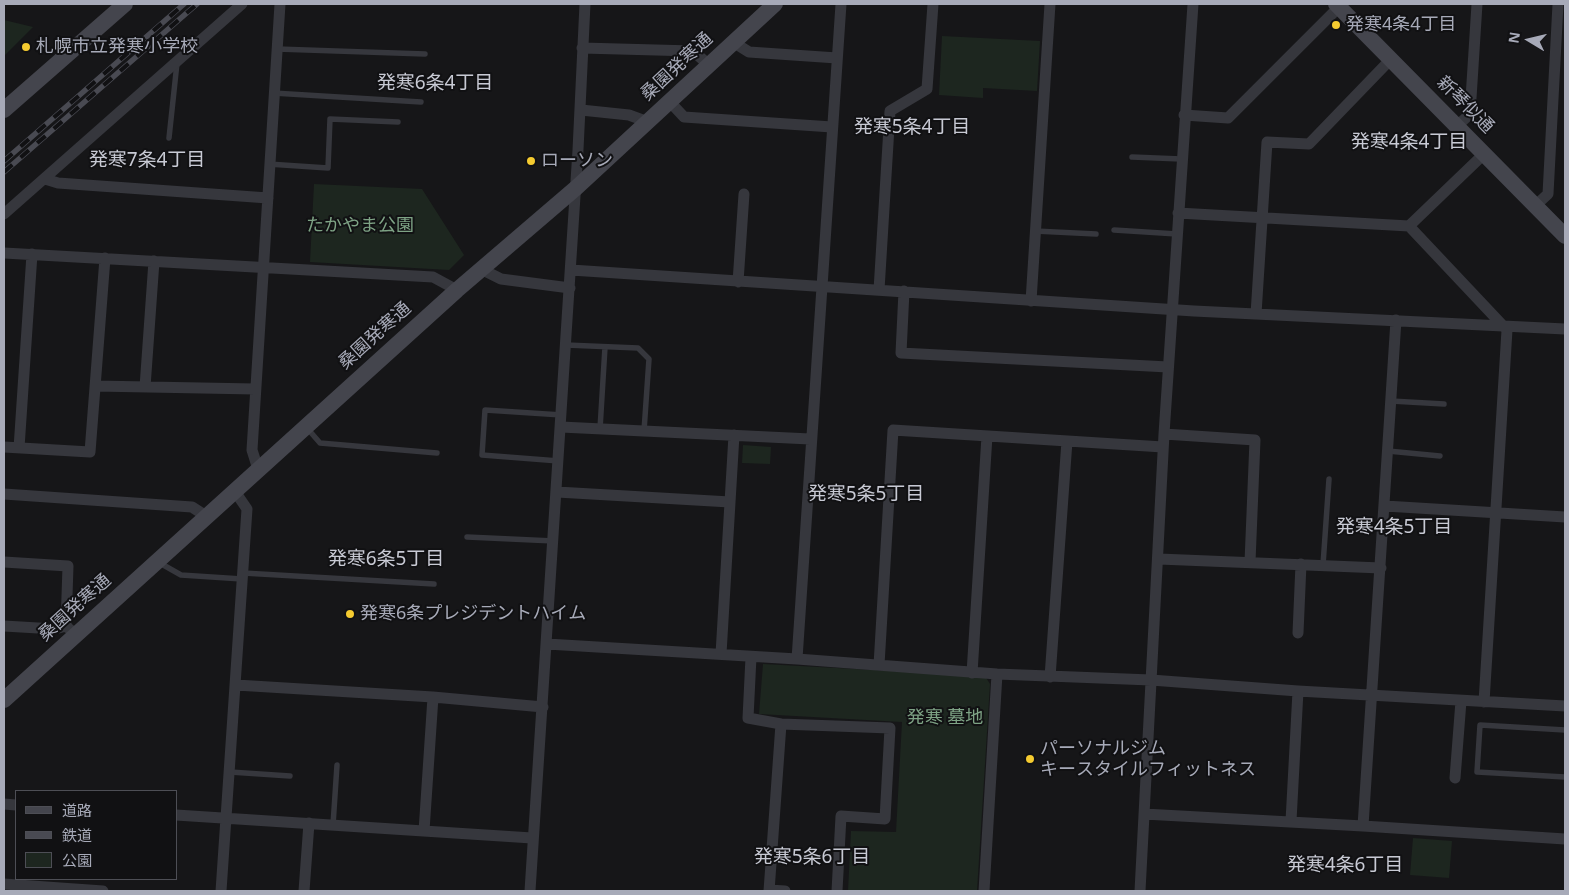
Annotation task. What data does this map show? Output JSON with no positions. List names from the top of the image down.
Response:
{
  "streets": {
    "street": ["桑園発寒通", "新琴似通"]
  },
  "districts": [
    "発寒6条4丁目",
    "発寒5条4丁目",
    "発寒4条4丁目",
    "発寒7条4丁目",
    "発寒5条5丁目",
    "発寒4条5丁目",
    "発寒6条5丁目",
    "発寒5条6丁目",
    "発寒4条6丁目"
  ],
  "parks": ["たかやま公園", "発寒 墓地"],
  "places": [
    "発寒4条4丁目",
    "札幌市立発寒小学校",
    "ローソン",
    "発寒6条プレジデントハイム",
    "パーソナルジム キースタイルフィットネス"
  ],
  "legend": ["道路", "鉄道", "公園"],
  "north": "left"
}
